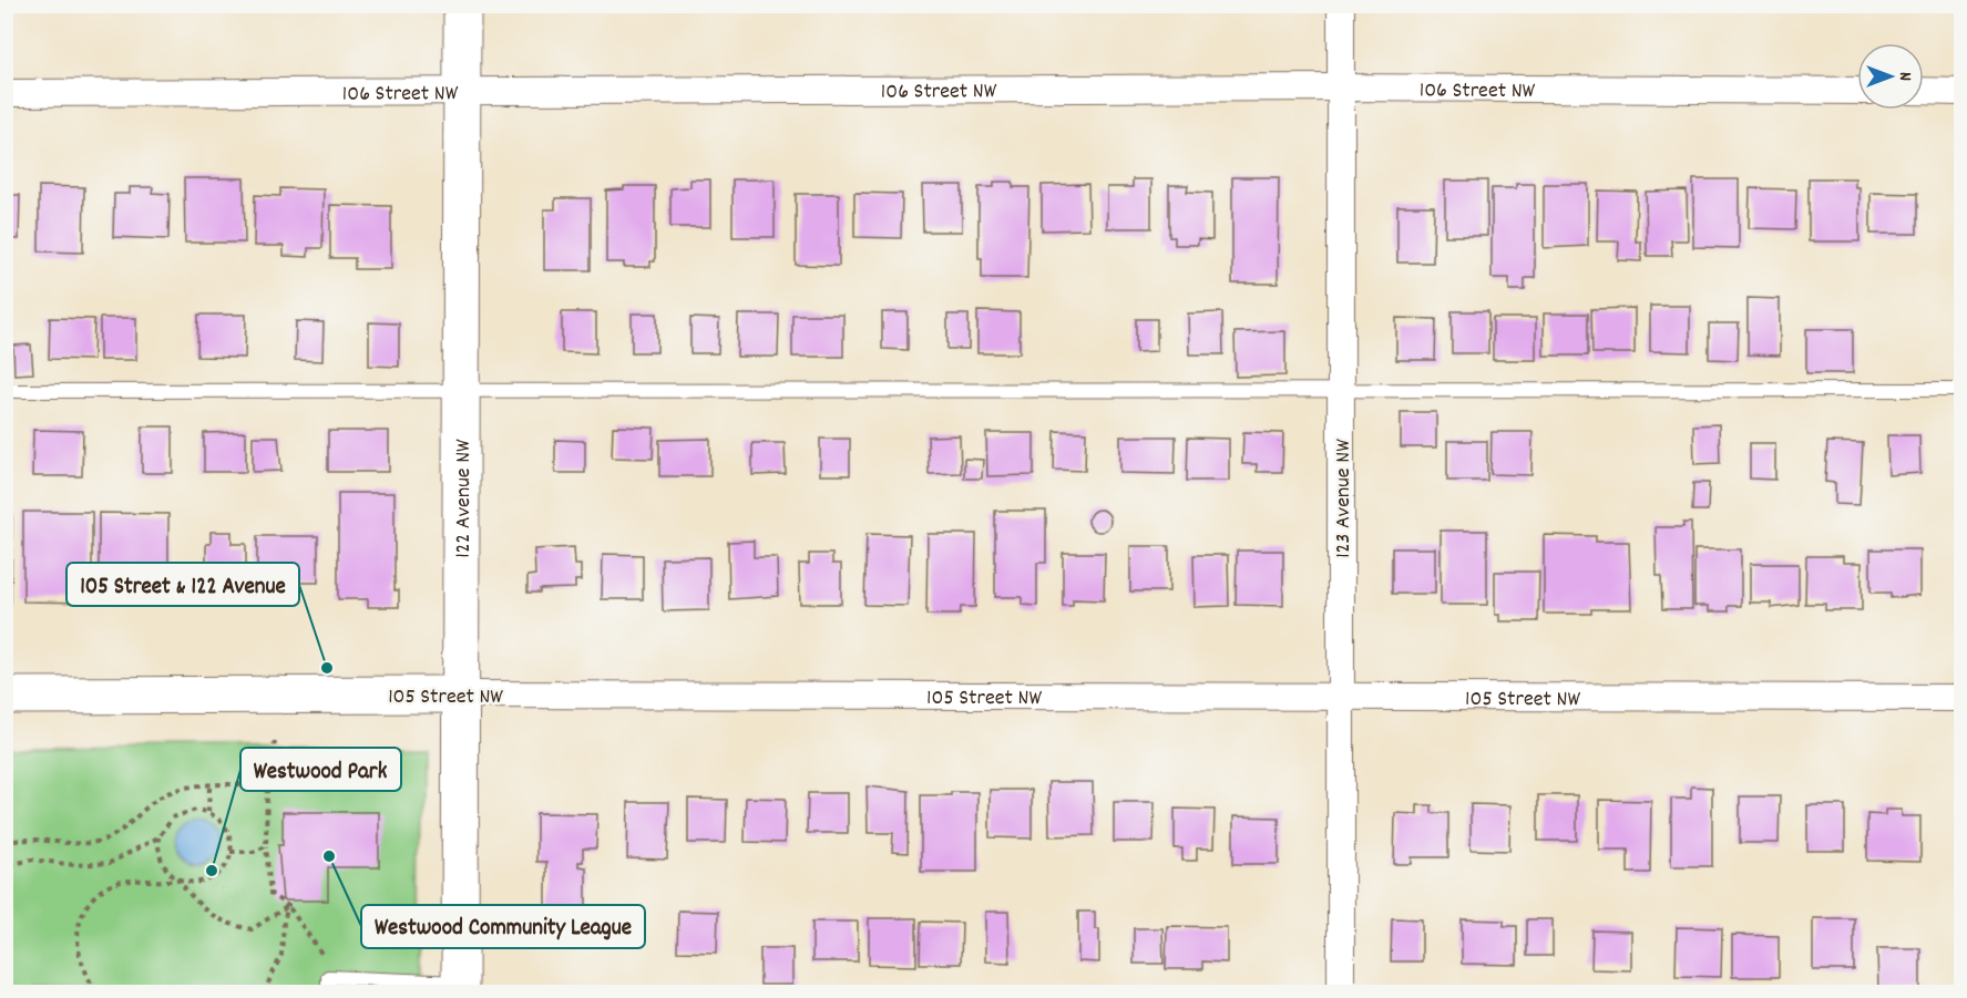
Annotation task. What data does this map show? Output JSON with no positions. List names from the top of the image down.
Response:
{
  "streets": {
    "street": [
      "106 Street NW",
      "122 Avenue NW",
      "123 Avenue NW",
      "105 Street NW"
    ]
  },
  "crossings": [
    ["106 Street NW", "122 Avenue NW"],
    ["106 Street NW", "123 Avenue NW"],
    ["122 Avenue NW", "105 Street NW"],
    ["123 Avenue NW", "105 Street NW"]
  ],
  "places": ["105 Street & 122 Avenue", "Westwood Community League", "Westwood Park"],
  "north": "right"
}
